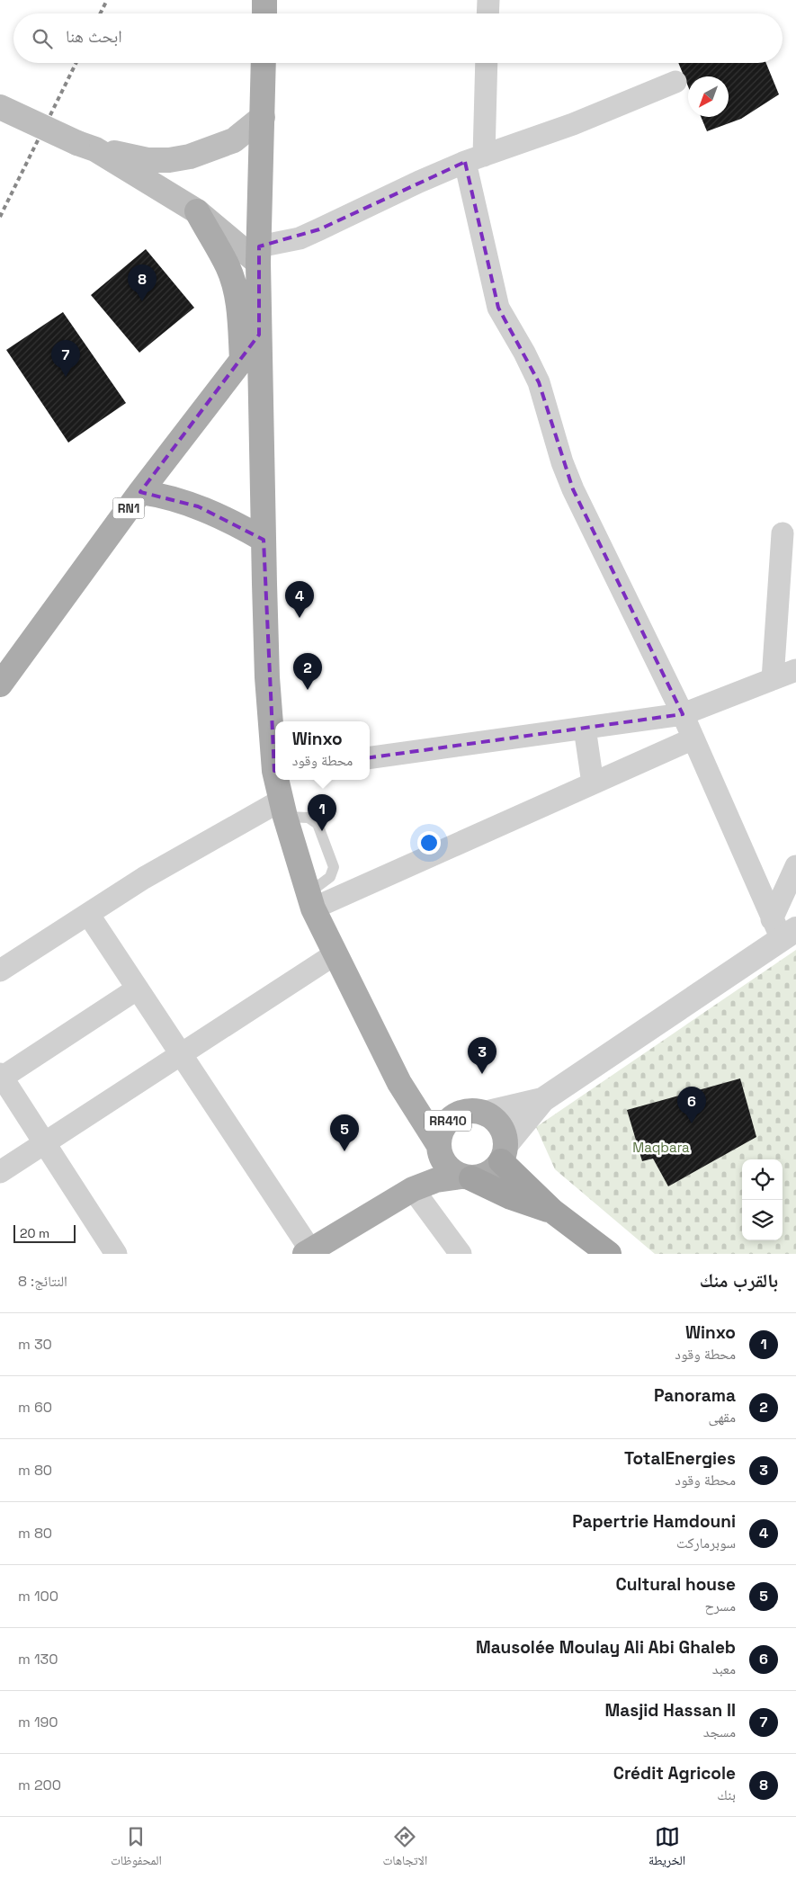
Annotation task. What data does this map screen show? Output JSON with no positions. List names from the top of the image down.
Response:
{
  "streets": {
    "highway": ["RR410"],
    "main road": ["RN1"]
  },
  "crossings": [
    ["RN1", "RR410"]
  ],
  "parks": ["Maqbara"],
  "scale_bar": "20 m",
  "north": "bottom left",
  "page": {
    "search": "ابحث هنا",
    "pins": [
      "8",
      "7",
      "4",
      "2",
      "1",
      "3",
      "6",
      "5"
    ],
    "popup": ["Winxo", "محطة وقود"],
    "scale": "20 m",
    "heading": ["بالقرب منك", "النتائج: 8"],
    "list": [
      {
        "mark": "1",
        "name": "Winxo",
        "note": "محطة وقود",
        "value": "30 m"
      },
      {
        "mark": "2",
        "name": "Panorama",
        "note": "مقهى",
        "value": "60 m"
      },
      {
        "mark": "3",
        "name": "TotalEnergies",
        "note": "محطة وقود",
        "value": "80 m"
      },
      {
        "mark": "4",
        "name": "Papertrie Hamdouni",
        "note": "سوبرماركت",
        "value": "80 m"
      },
      {
        "mark": "5",
        "name": "Cultural house",
        "note": "مسرح",
        "value": "100 m"
      },
      {
        "mark": "6",
        "name": "Mausolée Moulay Ali Abi Ghaleb",
        "note": "معبد",
        "value": "130 m"
      },
      {
        "mark": "7",
        "name": "Masjid Hassan II",
        "note": "مسجد",
        "value": "190 m"
      },
      {
        "mark": "8",
        "name": "Crédit Agricole",
        "note": "بنك",
        "value": "200 m"
      }
    ],
    "nav": ["الخريطة", "الاتجاهات", "المحفوظات"]
  }
}
